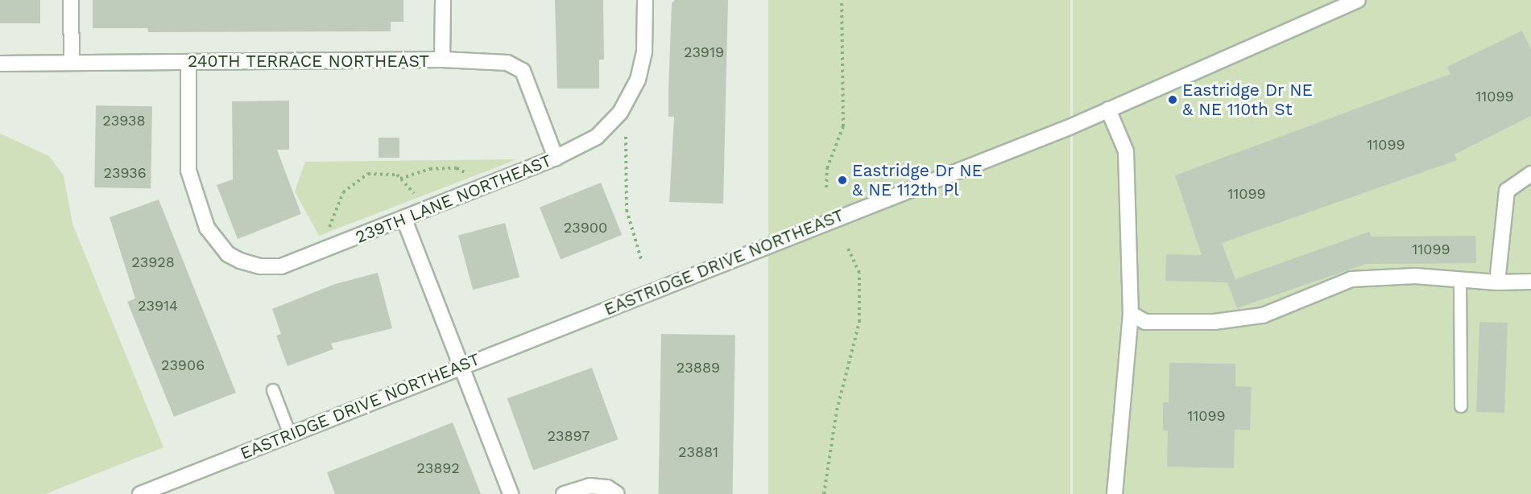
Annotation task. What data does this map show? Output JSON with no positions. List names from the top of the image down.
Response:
{
  "streets": {
    "street": ["240TH TERRACE NORTHEAST", "239TH LANE NORTHEAST", "EASTRIDGE DRIVE NORTHEAST"]
  },
  "crossings": [
    ["240TH TERRACE NORTHEAST", "239TH LANE NORTHEAST"]
  ],
  "places": ["Eastridge Dr NE & NE 110th St", "Eastridge Dr NE & NE 112th Pl"],
  "house_numbers": [
    "23919",
    "11099",
    "23938",
    "11099",
    "23936",
    "11099",
    "23900",
    "11099",
    "23928",
    "23914",
    "23906",
    "23889",
    "11099",
    "23897",
    "23881",
    "23892"
  ]
}
